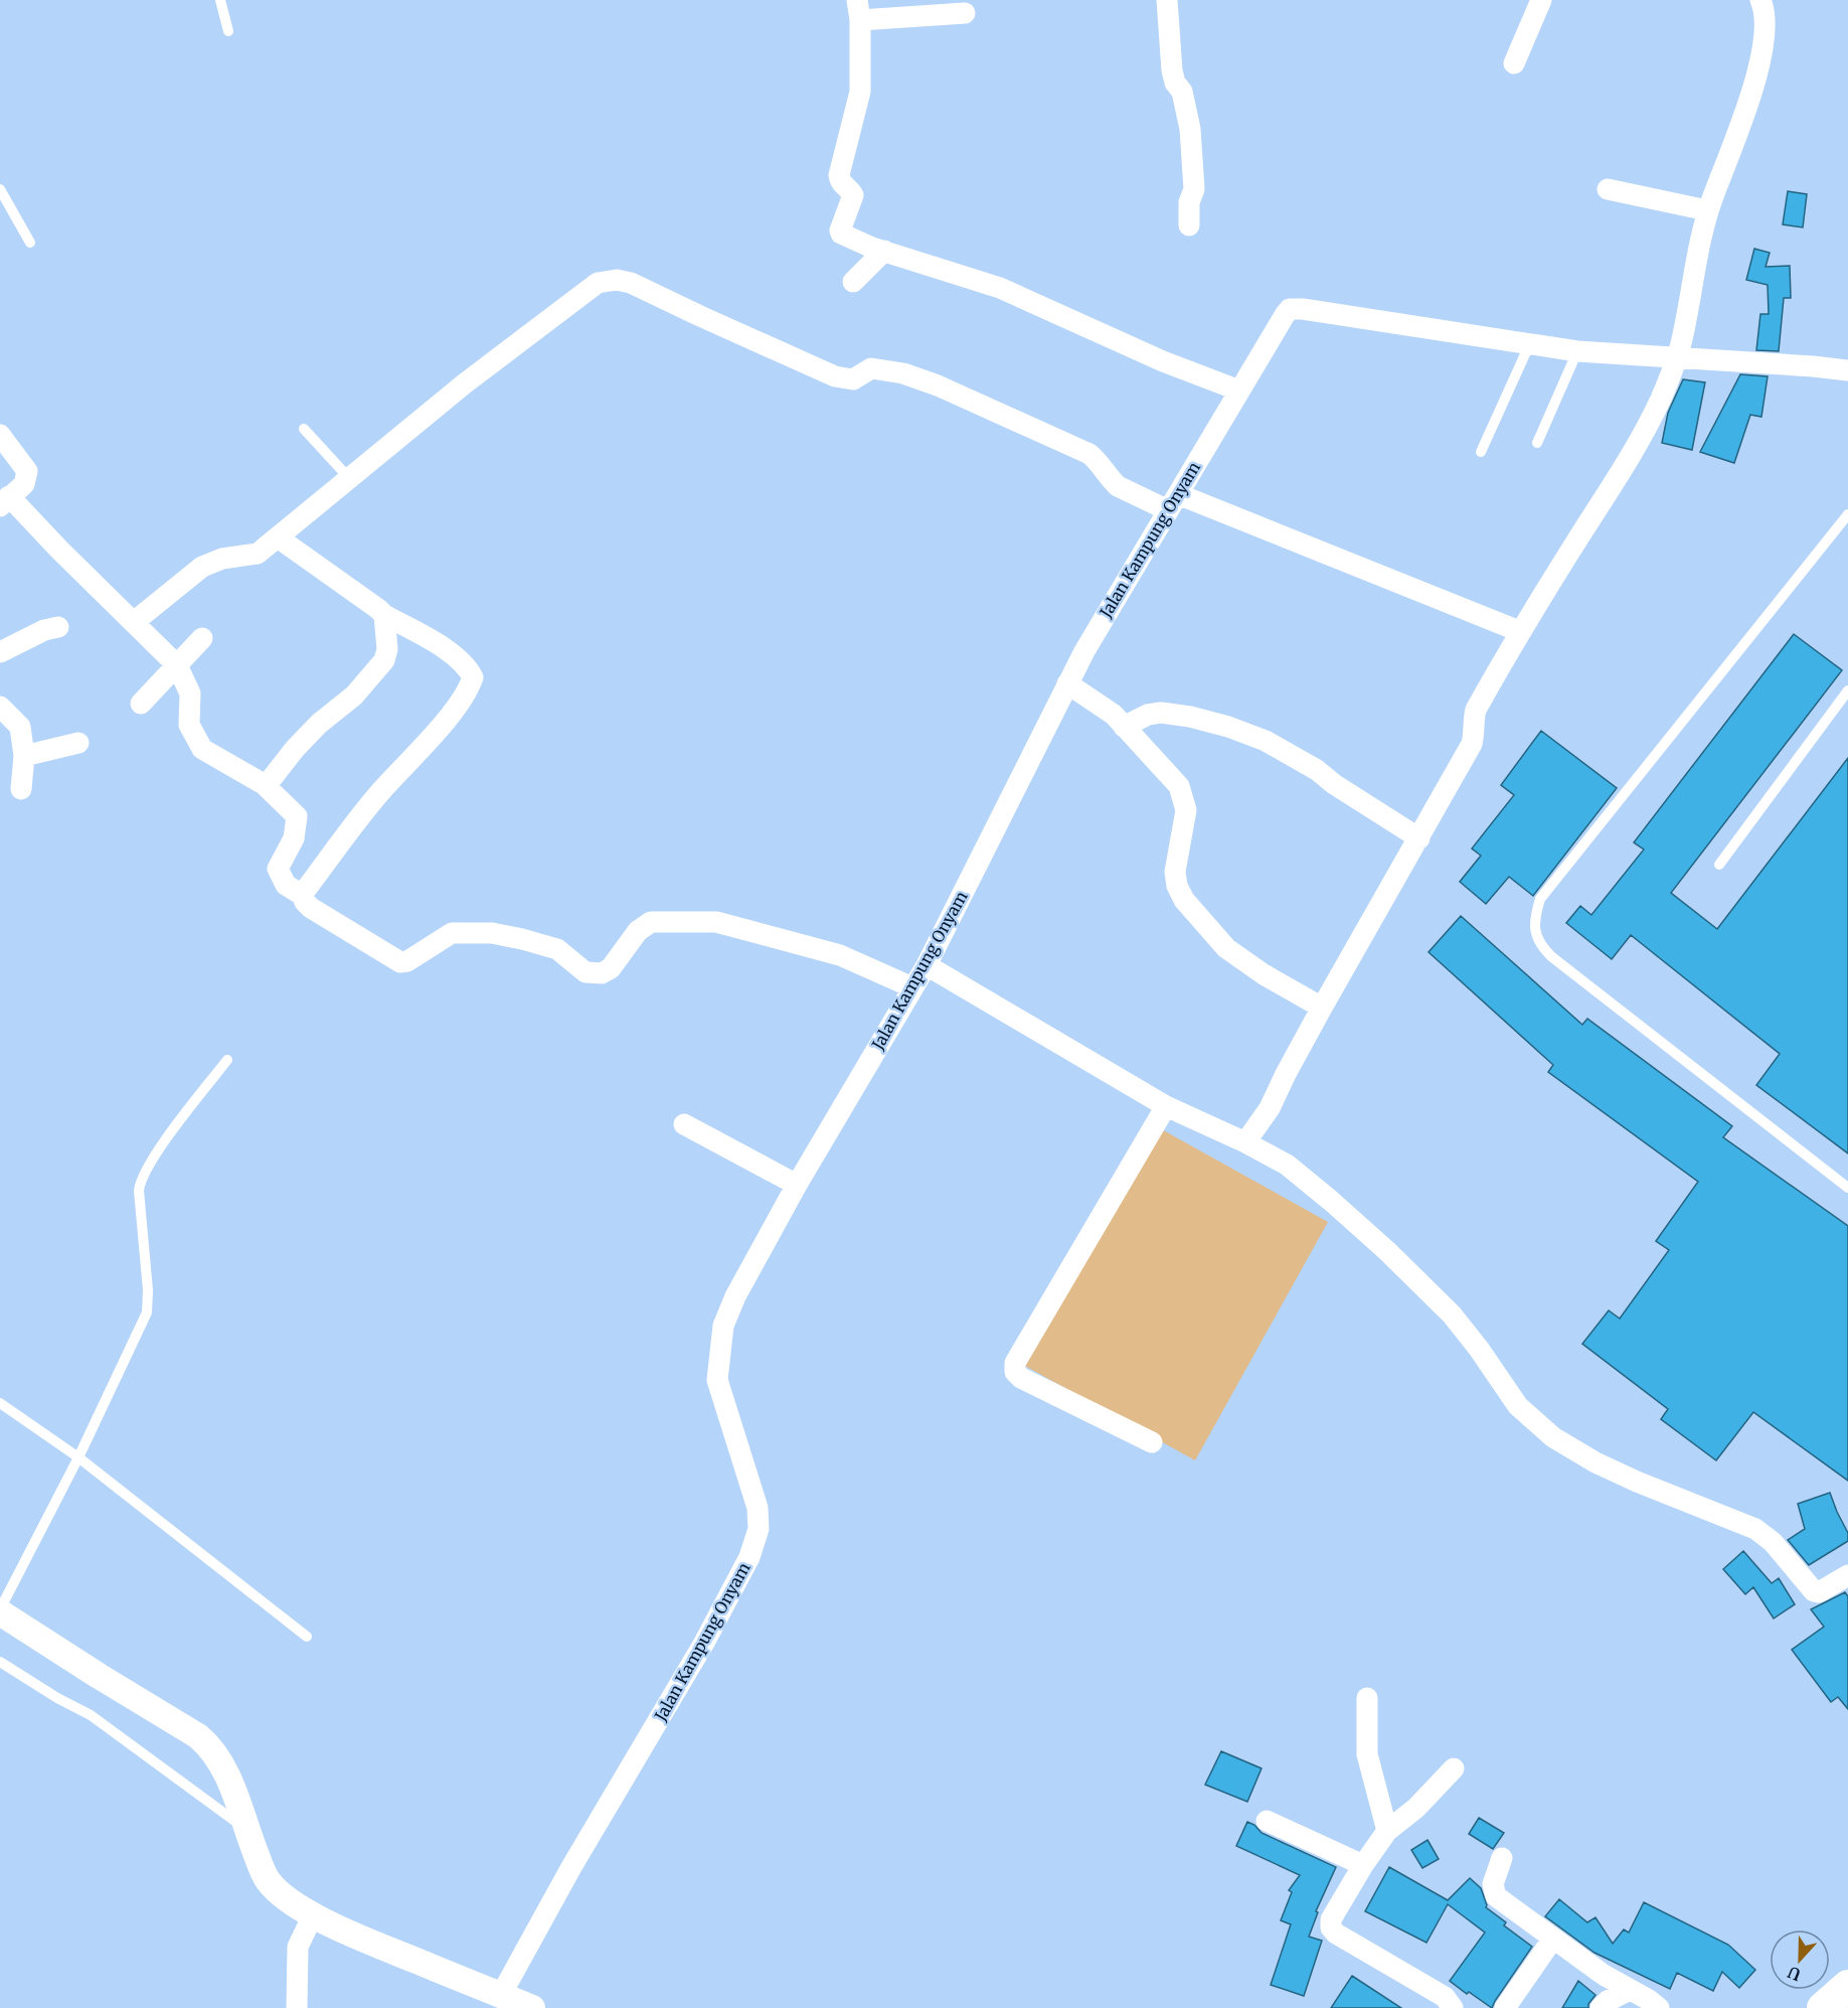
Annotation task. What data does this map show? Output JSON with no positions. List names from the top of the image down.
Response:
{
  "streets": {
    "street": ["Jalan Kampung Onyam"]
  },
  "north": "bottom"
}
